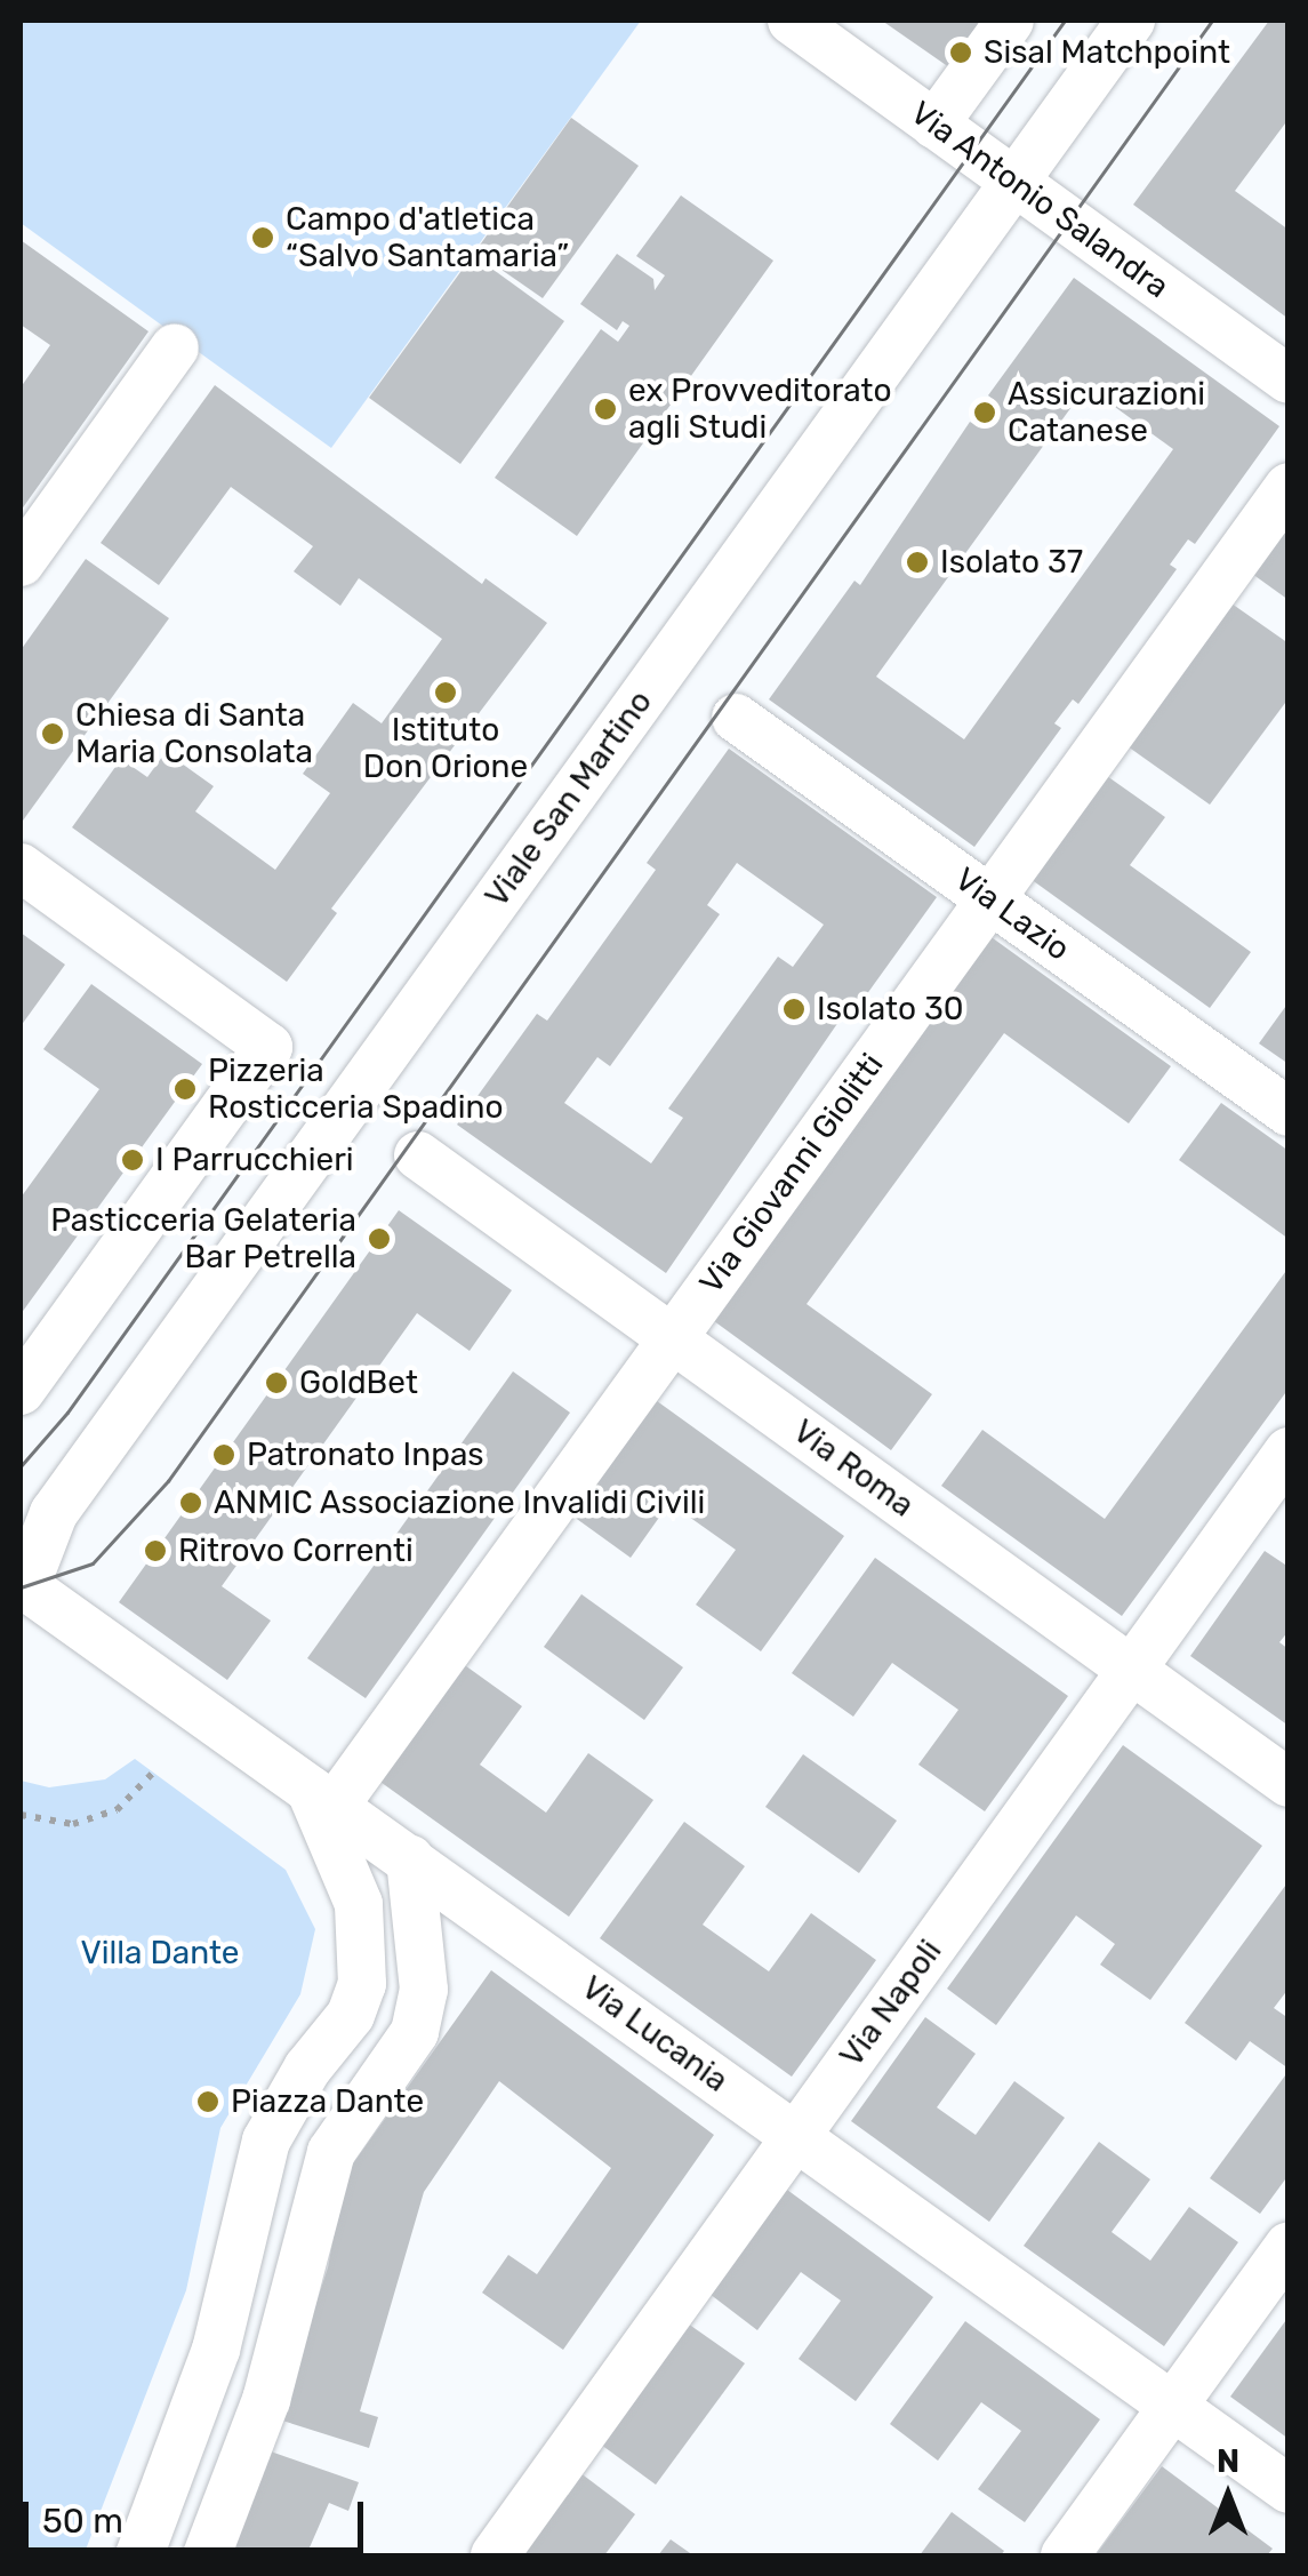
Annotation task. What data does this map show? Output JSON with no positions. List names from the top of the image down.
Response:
{
  "streets": {
    "street": [
      "Via Antonio Salandra",
      "Viale San Martino",
      "Via Lazio",
      "Via Giovanni Giolitti",
      "Via Roma",
      "Via Napoli",
      "Via Lucania"
    ]
  },
  "crossings": [
    ["Via Antonio Salandra", "Viale San Martino"],
    ["Viale San Martino", "Via Lucania"],
    ["Via Lazio", "Via Giovanni Giolitti"],
    ["Via Giovanni Giolitti", "Via Roma"],
    ["Via Giovanni Giolitti", "Via Lucania"],
    ["Via Roma", "Via Napoli"],
    ["Via Napoli", "Via Lucania"]
  ],
  "parks": ["Villa Dante"],
  "places": [
    "Sisal Matchpoint",
    "Campo d'atletica “Salvo Santamaria”",
    "ex Provveditorato agli Studi",
    "Assicurazioni Catanese",
    "Isolato 37",
    "Istituto Don Orione",
    "Chiesa di Santa Maria Consolata",
    "Isolato 30",
    "Pizzeria Rosticceria Spadino",
    "I Parrucchieri",
    "Pasticceria Gelateria Bar Petrella",
    "GoldBet",
    "Patronato Inpas",
    "ANMIC Associazione Invalidi Civili",
    "Ritrovo Correnti",
    "Piazza Dante"
  ],
  "scale_bar": "50 m",
  "north": "top"
}
